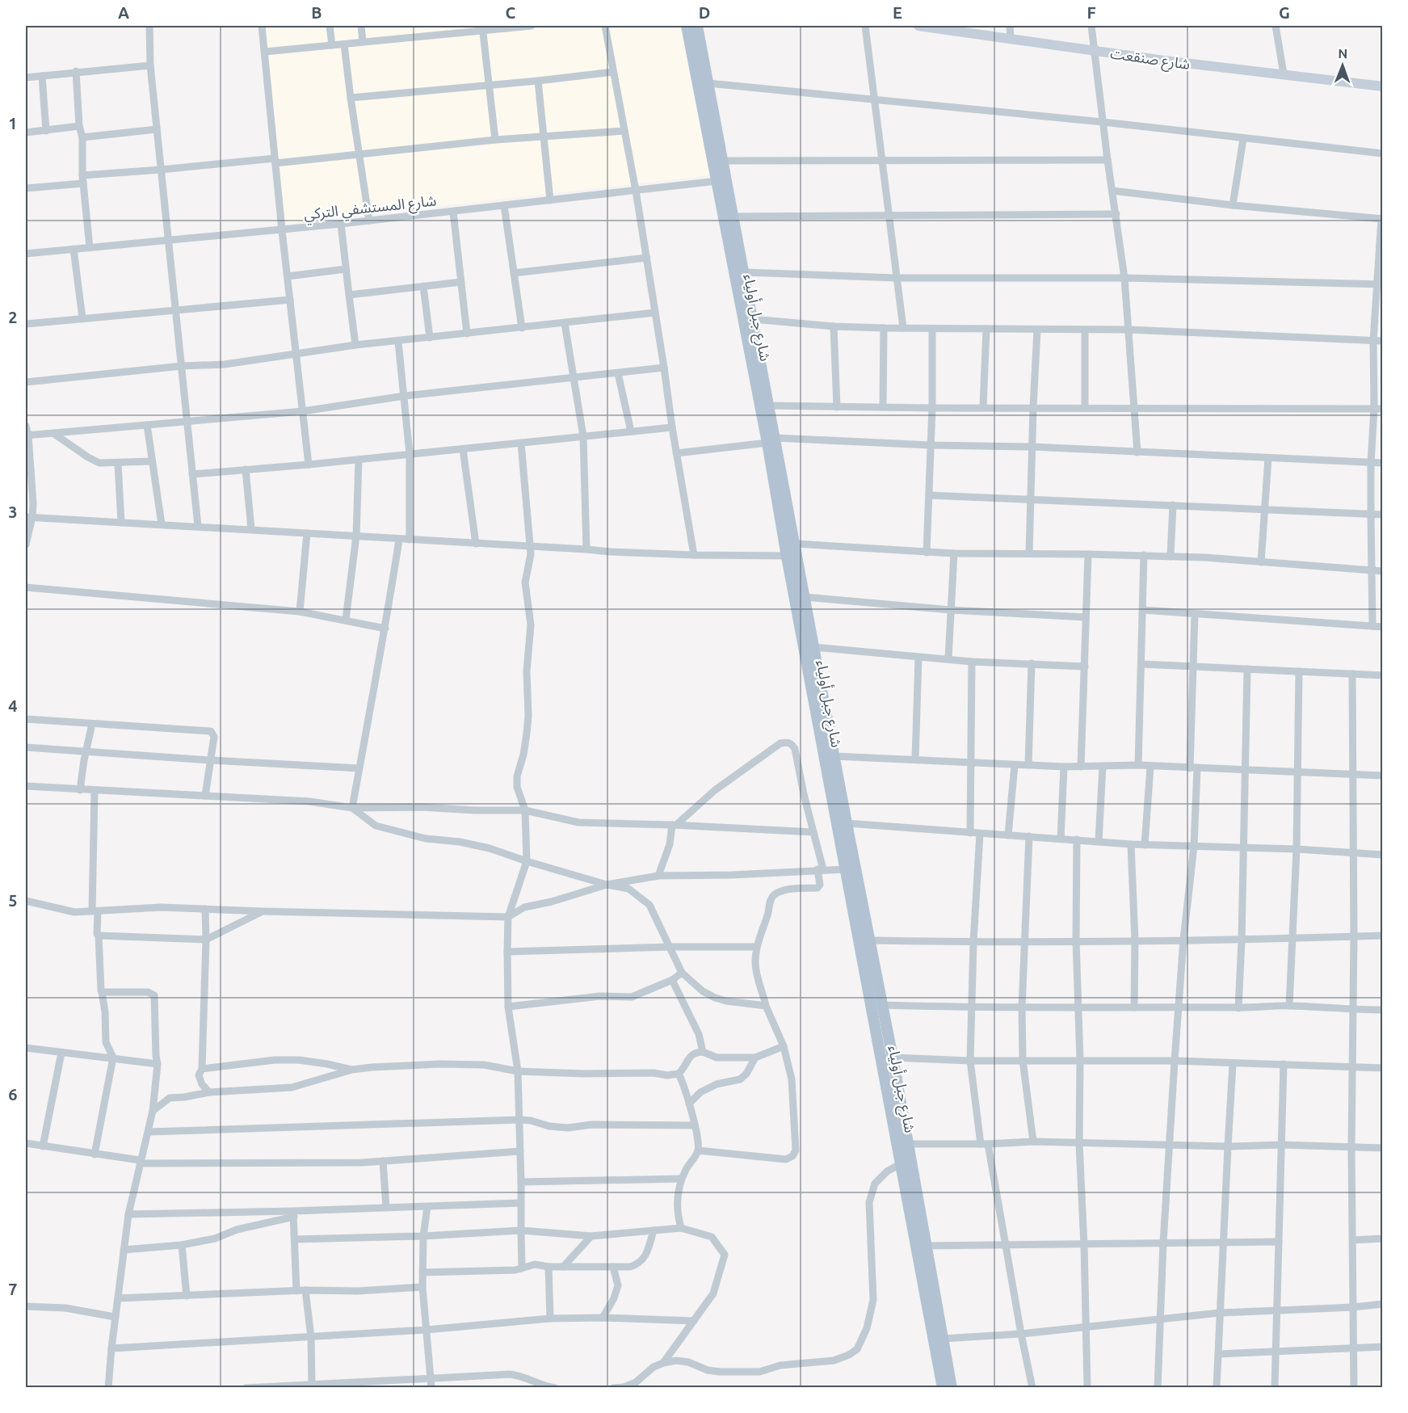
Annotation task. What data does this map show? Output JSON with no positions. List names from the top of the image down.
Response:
{
  "streets": {
    "main road": ["شارع جبل أولياء"],
    "street": ["شارع صنقعت", "شارع المستشفي التركي"]
  },
  "crossings": [
    ["شارع المستشفي التركي", "شارع جبل أولياء"]
  ],
  "north": "top",
  "grid": {
    "columns": [
      "A",
      "B",
      "C",
      "D",
      "E",
      "F",
      "G"
    ],
    "rows": [
      "1",
      "2",
      "3",
      "4",
      "5",
      "6",
      "7"
    ]
  }
}
